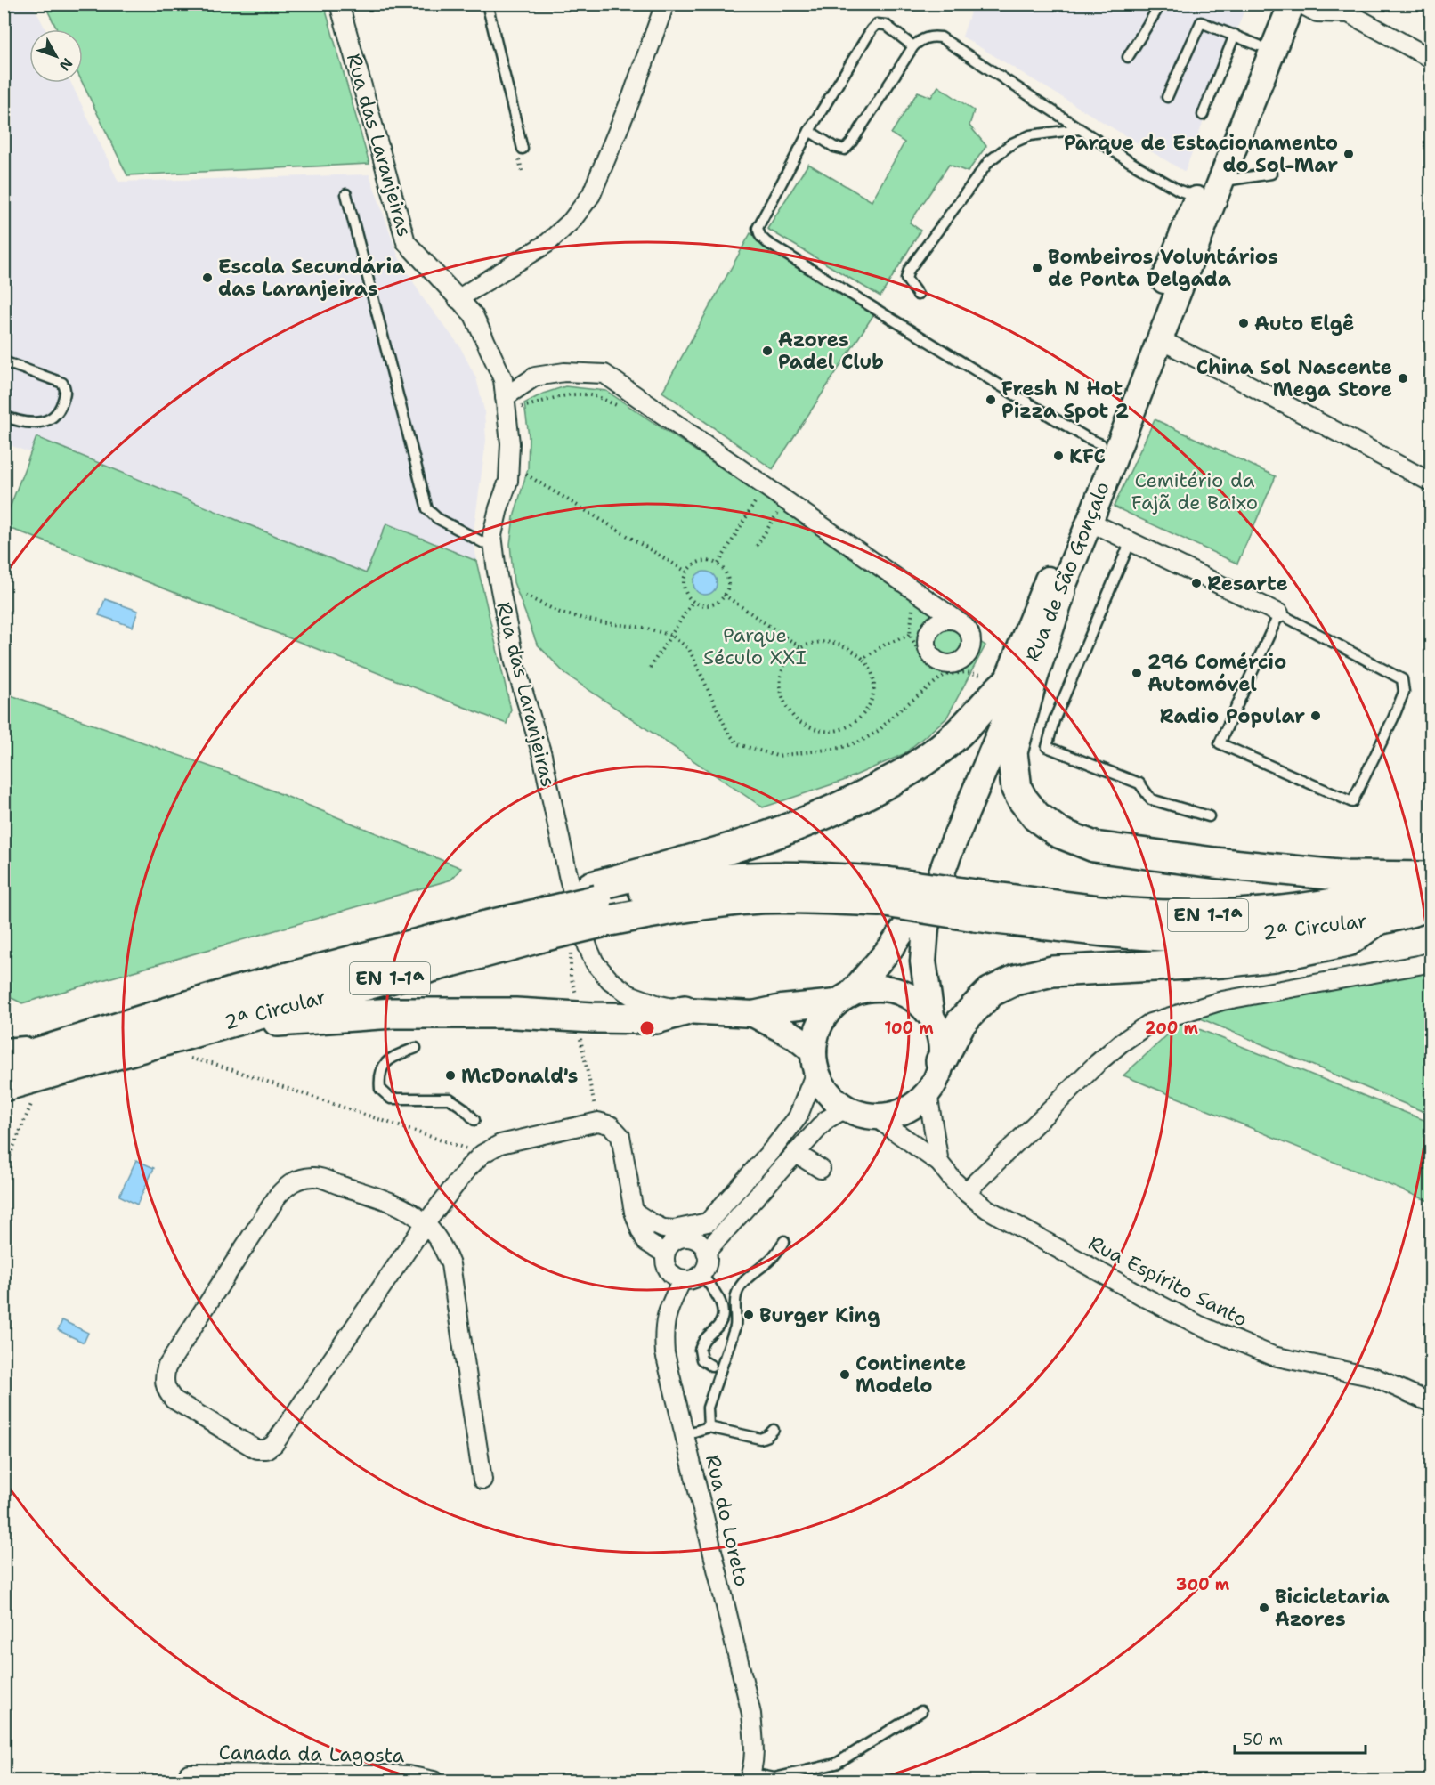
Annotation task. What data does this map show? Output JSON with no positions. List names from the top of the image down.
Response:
{
  "streets": {
    "highway": ["EN 1-1ª", "2ª Circular"],
    "main road": ["Rua das Laranjeiras", "Rua de São Gonçalo"],
    "street": ["Rua Espírito Santo", "Rua do Loreto", "Canada da Lagosta"]
  },
  "crossings": [
    ["Rua das Laranjeiras", "Rua de São Gonçalo"],
    ["Rua das Laranjeiras", "Rua Espírito Santo"],
    ["Rua de São Gonçalo", "Rua Espírito Santo"],
    ["EN 1-1ª", "2ª Circular"]
  ],
  "parks": ["Cemitério da Fajã de Baixo", "Parque Século XXI"],
  "places": [
    "Parque de Estacionamento do Sol-Mar",
    "Bombeiros Voluntários de Ponta Delgada",
    "Escola Secundária das Laranjeiras",
    "Auto Elgê",
    "Azores Padel Club",
    "China Sol Nascente Mega Store",
    "Fresh N Hot Pizza Spot 2",
    "KFC",
    "Resarte",
    "296 Comércio Automóvel",
    "Radio Popular",
    "McDonald's",
    "Burger King",
    "Continente Modelo",
    "Bicicletaria Azores"
  ],
  "scale_bar": "50 m",
  "north": "bottom right",
  "rings": ["100 m", "200 m", "300 m"]
}
